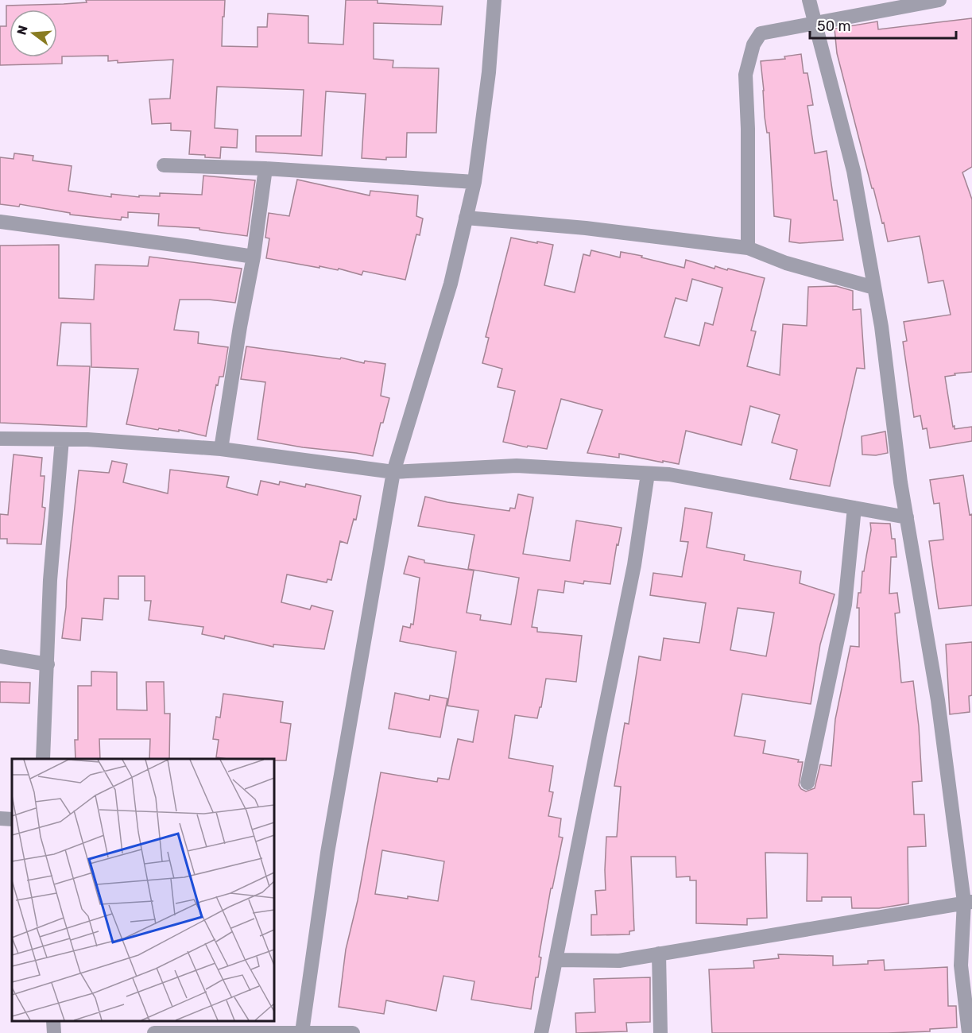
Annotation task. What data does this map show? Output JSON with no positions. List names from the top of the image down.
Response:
{
  "scale_bar": "50 m",
  "north": "left"
}
